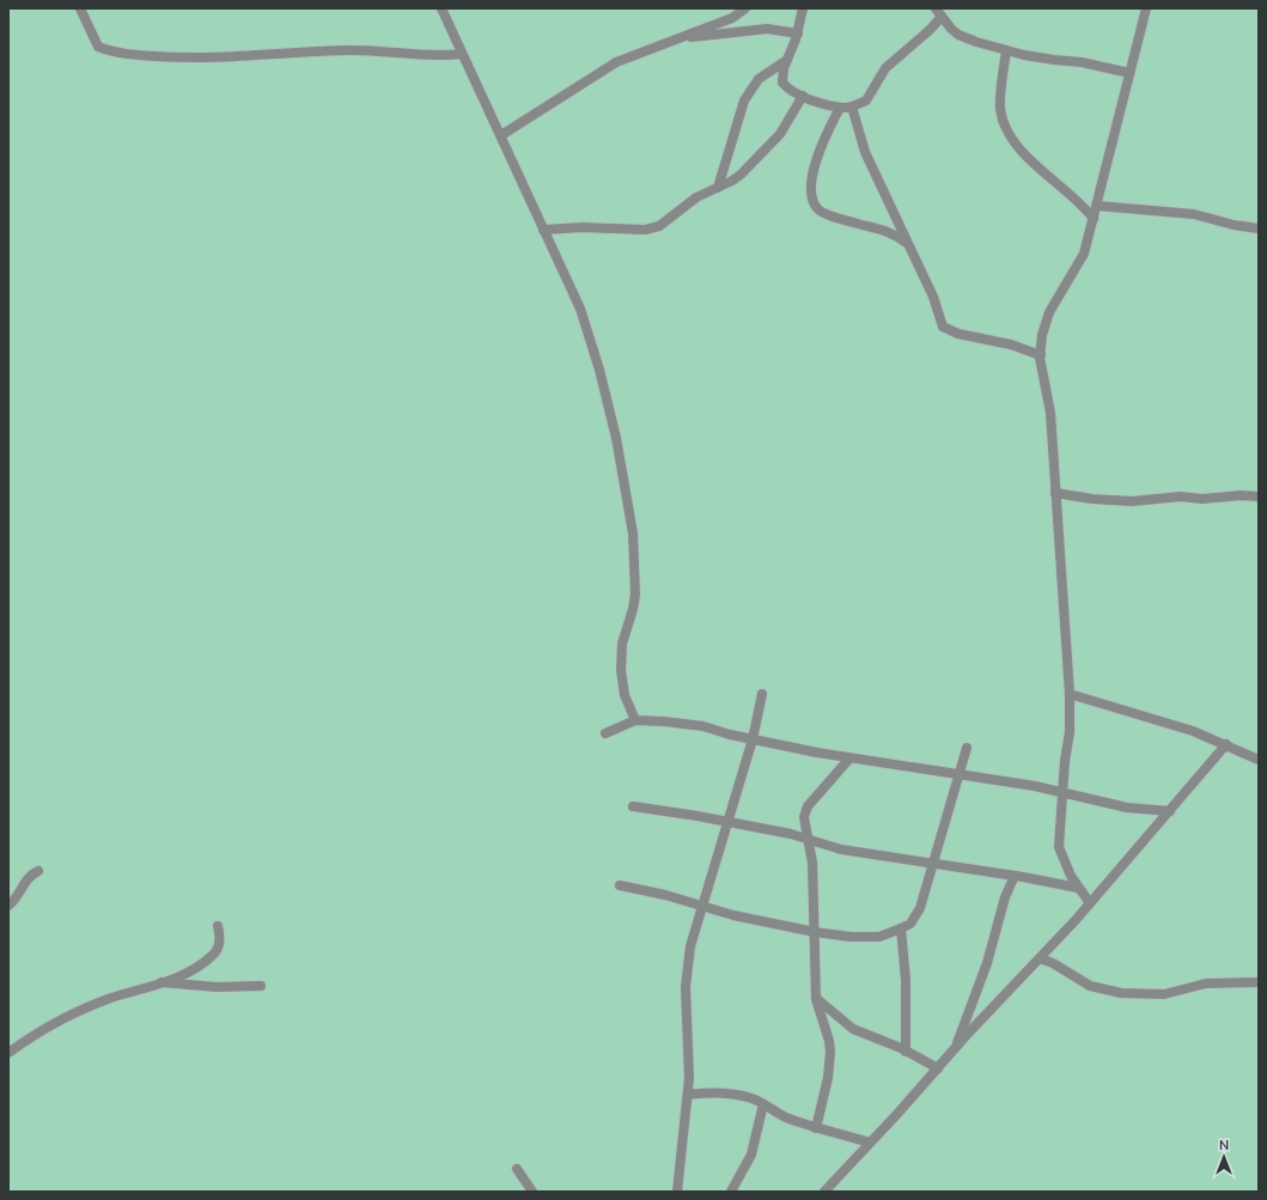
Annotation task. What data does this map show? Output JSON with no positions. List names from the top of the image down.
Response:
{
  "north": "top"
}
